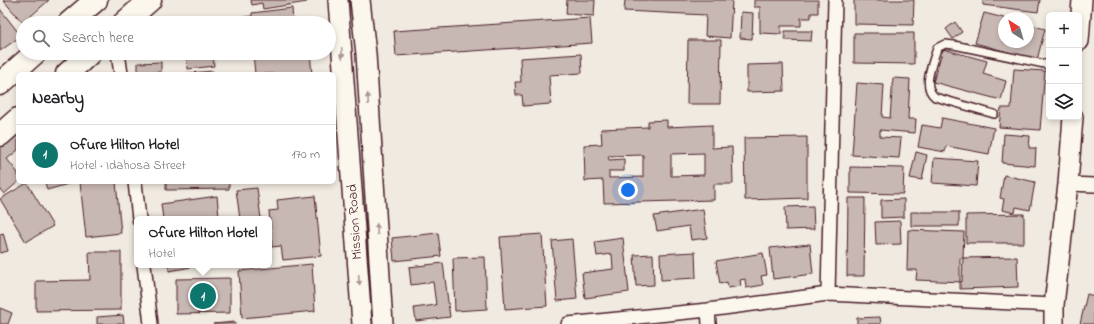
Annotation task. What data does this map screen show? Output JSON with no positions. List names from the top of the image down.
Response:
{
  "streets": {
    "street": ["Mission Road"]
  },
  "north": "top left",
  "page": {
    "map_buttons": ["+", "−"],
    "search": "Search here",
    "heading": "Nearby",
    "list": [
      {
        "mark": "1",
        "name": "Ofure Hilton Hotel",
        "note": "Hotel · Idahosa Street",
        "value": "170 m"
      }
    ],
    "popup": ["Ofure Hilton Hotel", "Hotel"],
    "pins": "1"
  }
}
